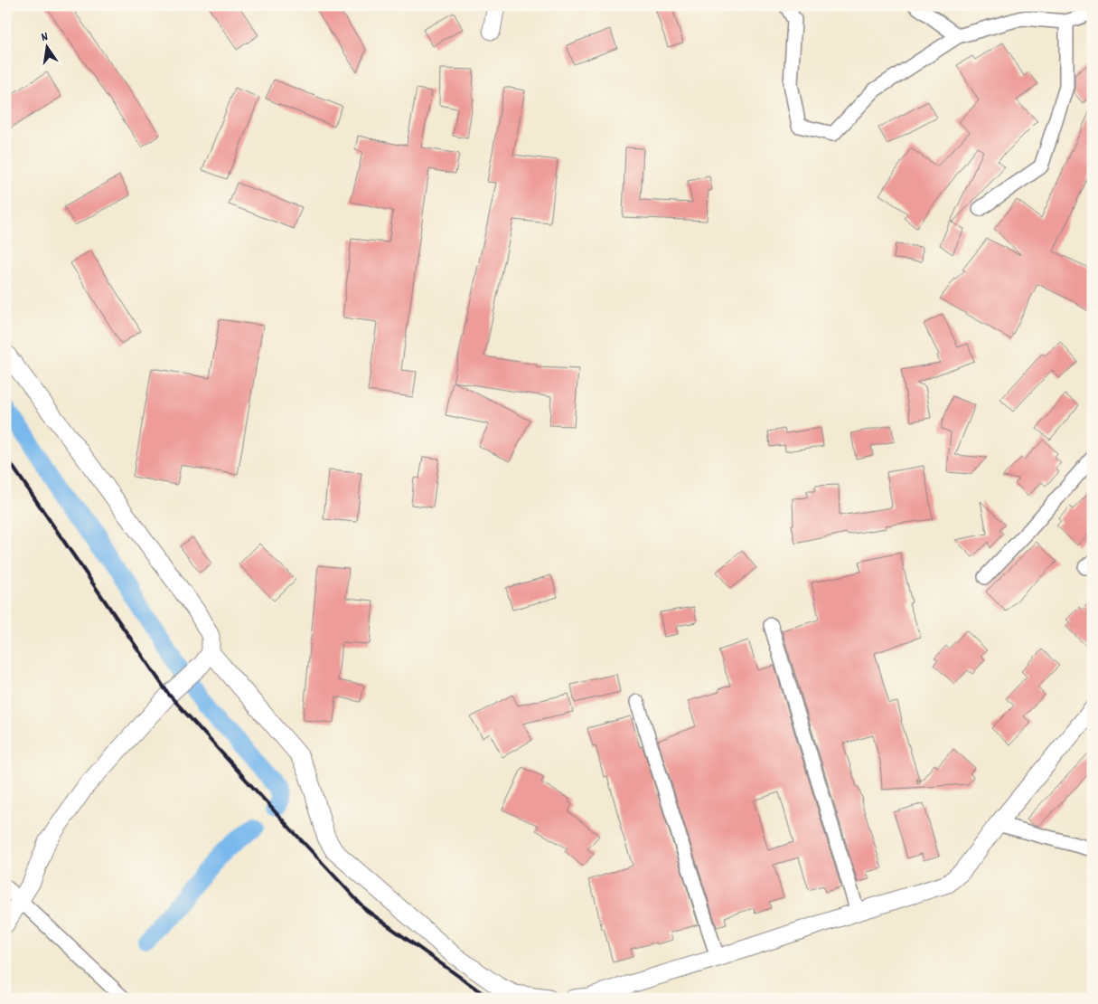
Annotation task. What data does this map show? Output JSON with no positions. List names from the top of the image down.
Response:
{
  "north": "top"
}
